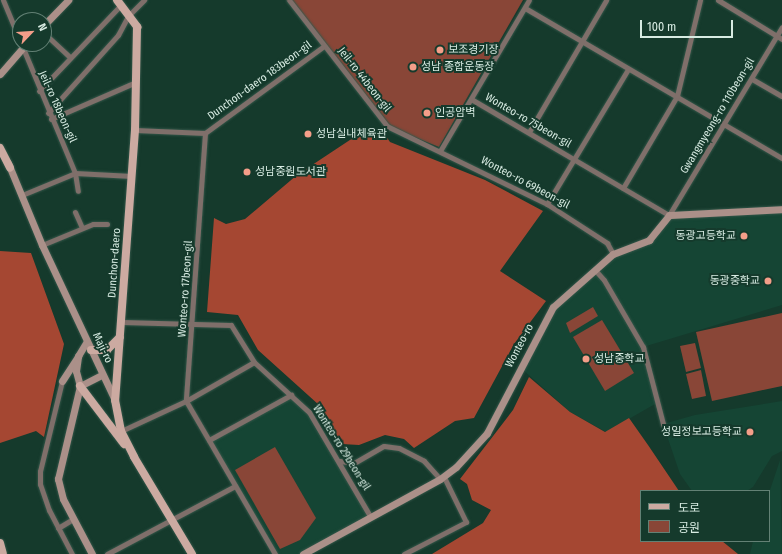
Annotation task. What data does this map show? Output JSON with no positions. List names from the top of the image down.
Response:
{
  "streets": {
    "main road": ["Dunchon-daero", "Wonteo-ro", "Maji-ro"],
    "street": [
      "Jeil-ro 44beon-gil",
      "Dunchon-daero 183beon-gil",
      "Jeil-ro 18beon-gil",
      "Gwangmyeong-ro 110beon-gil",
      "Wonteo-ro 75beon-gil",
      "Wonteo-ro 69beon-gil",
      "Wonteo-ro 17beon-gil",
      "Wonteo-ro 29beon-gil"
    ]
  },
  "crossings": [
    ["Jeil-ro 44beon-gil", "Dunchon-daero 183beon-gil"],
    ["Jeil-ro 44beon-gil", "Wonteo-ro 69beon-gil"],
    ["Dunchon-daero 183beon-gil", "Dunchon-daero"],
    ["Dunchon-daero 183beon-gil", "Wonteo-ro 17beon-gil"],
    ["Gwangmyeong-ro 110beon-gil", "Wonteo-ro 75beon-gil"],
    ["Gwangmyeong-ro 110beon-gil", "Wonteo-ro"],
    ["Wonteo-ro 75beon-gil", "Wonteo-ro 69beon-gil"],
    ["Wonteo-ro 75beon-gil", "Wonteo-ro"],
    ["Wonteo-ro 69beon-gil", "Wonteo-ro"],
    ["Wonteo-ro 17beon-gil", "Wonteo-ro 29beon-gil"],
    ["Wonteo-ro", "Wonteo-ro 29beon-gil"]
  ],
  "places": [
    "보조경기장",
    "성남 종합운동장",
    "인공암벽",
    "성남실내체육관",
    "성남중원도서관",
    "동광고등학교",
    "동광중학교",
    "성남중학교",
    "성일정보고등학교"
  ],
  "legend": ["도로", "공원"],
  "scale_bar": "100 m",
  "north": "top right"
}
